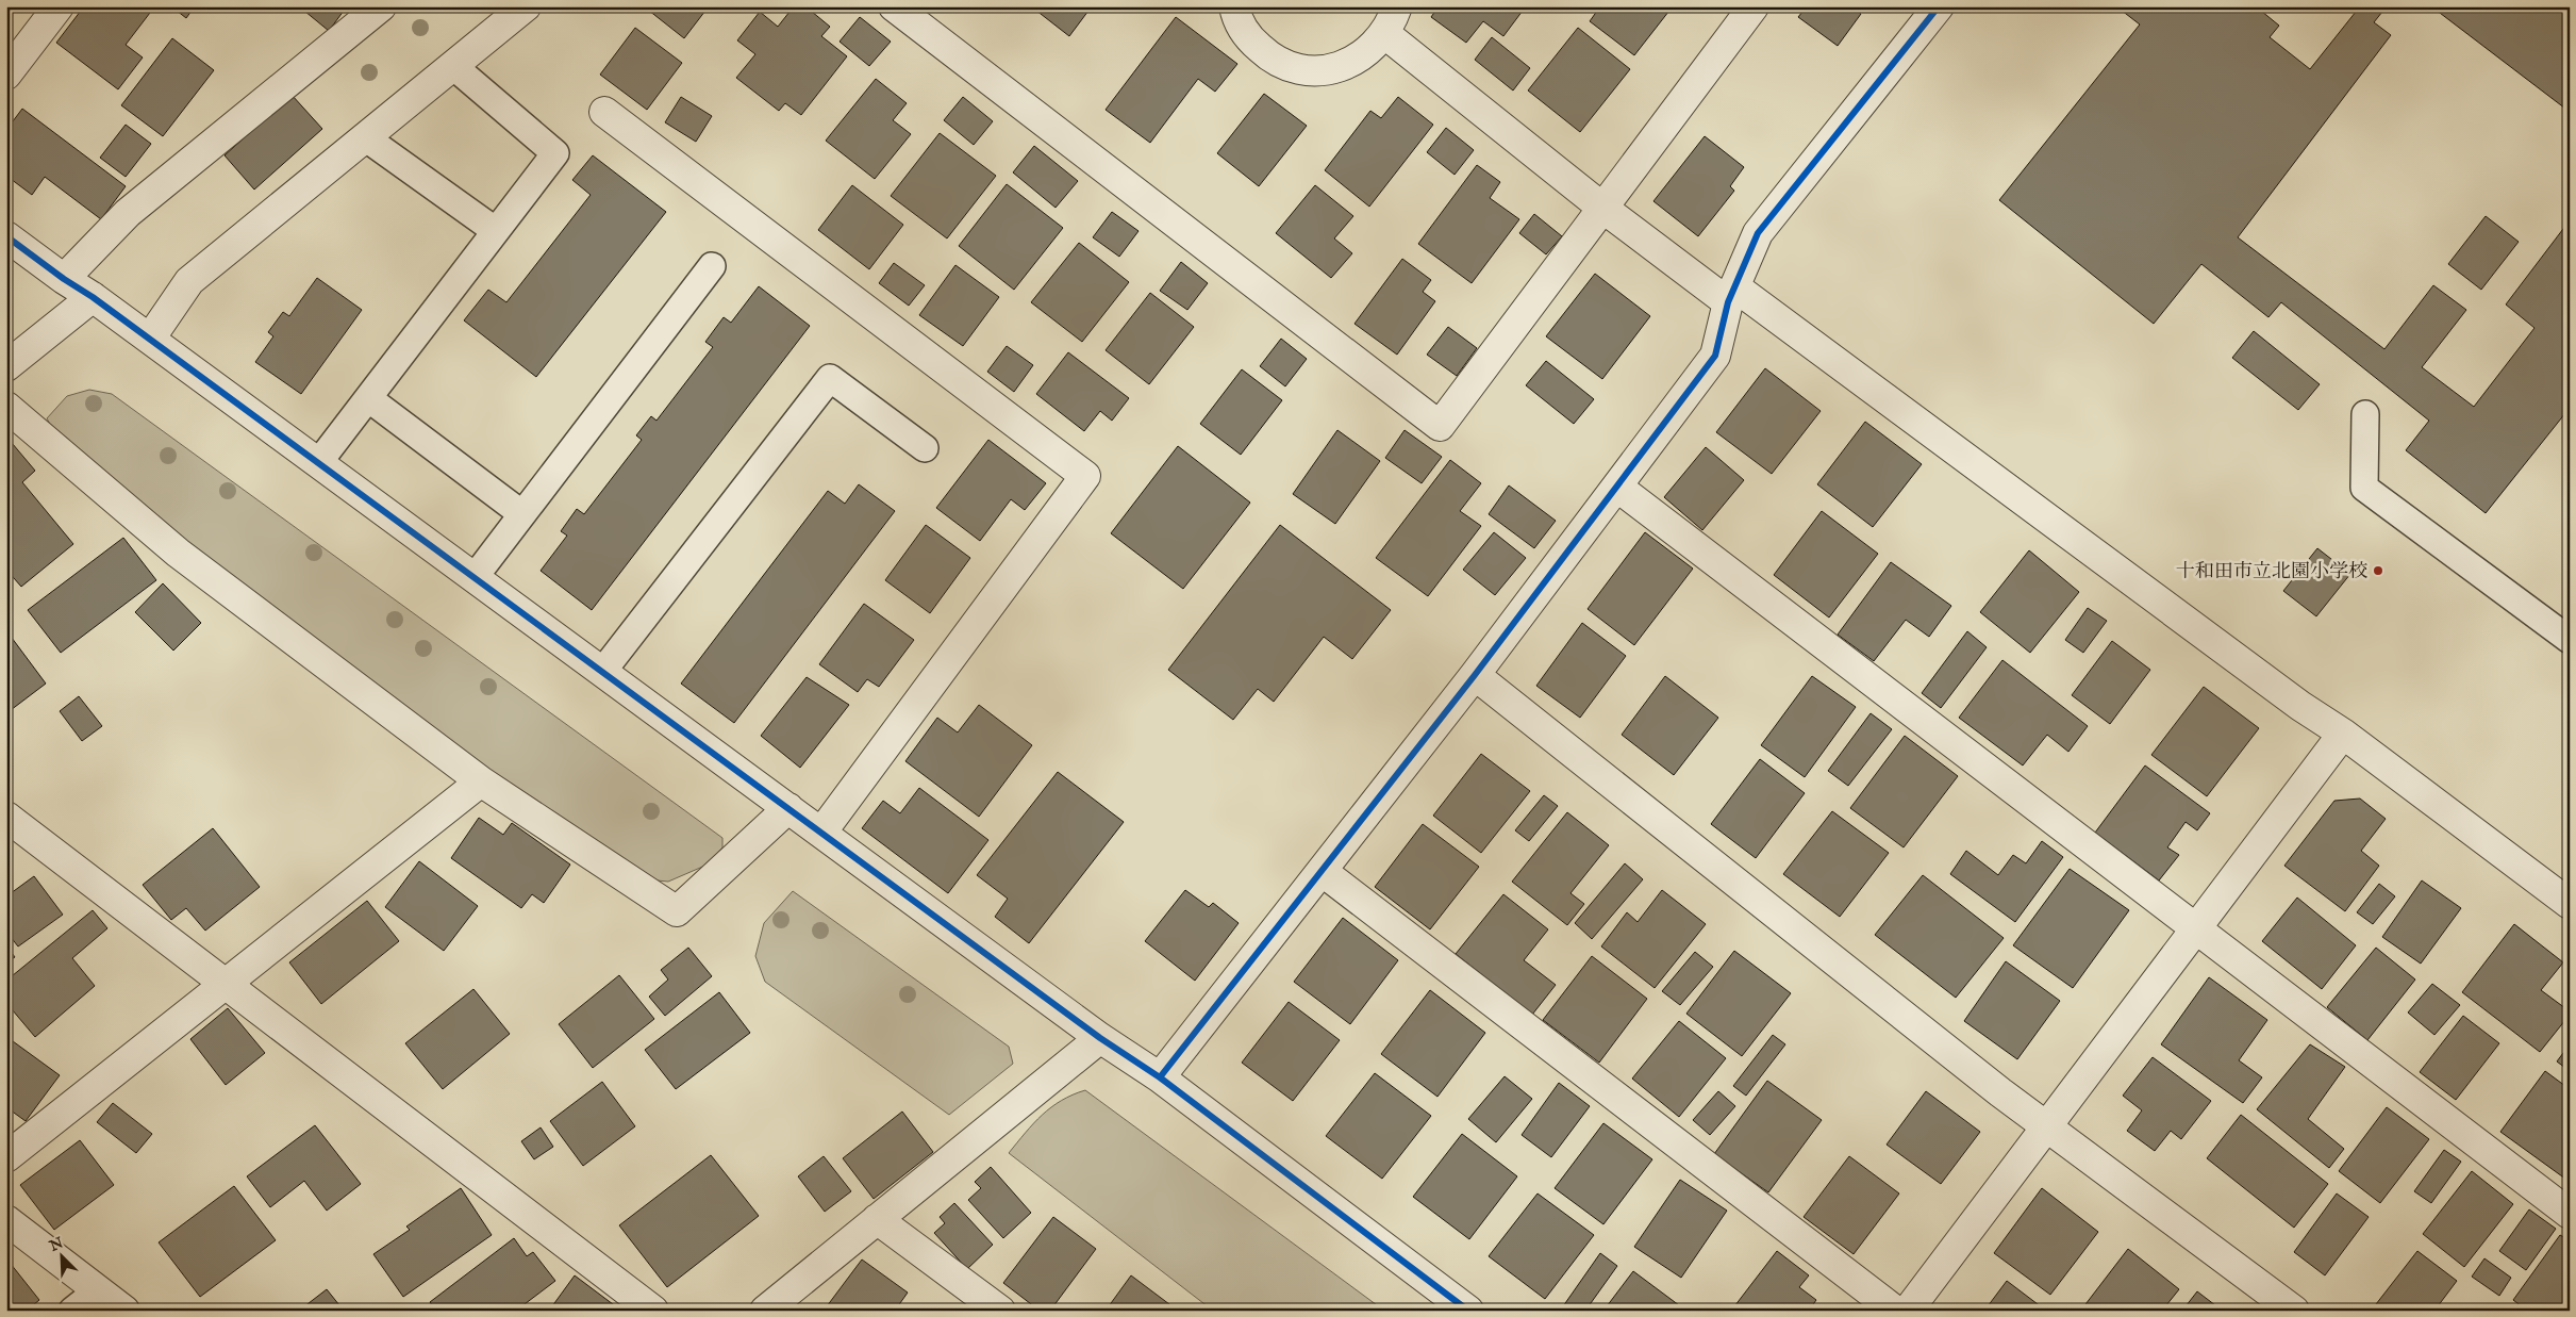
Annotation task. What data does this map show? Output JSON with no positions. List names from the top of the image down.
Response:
{
  "places": ["十和田市立北園小学校"],
  "north": "top left"
}
